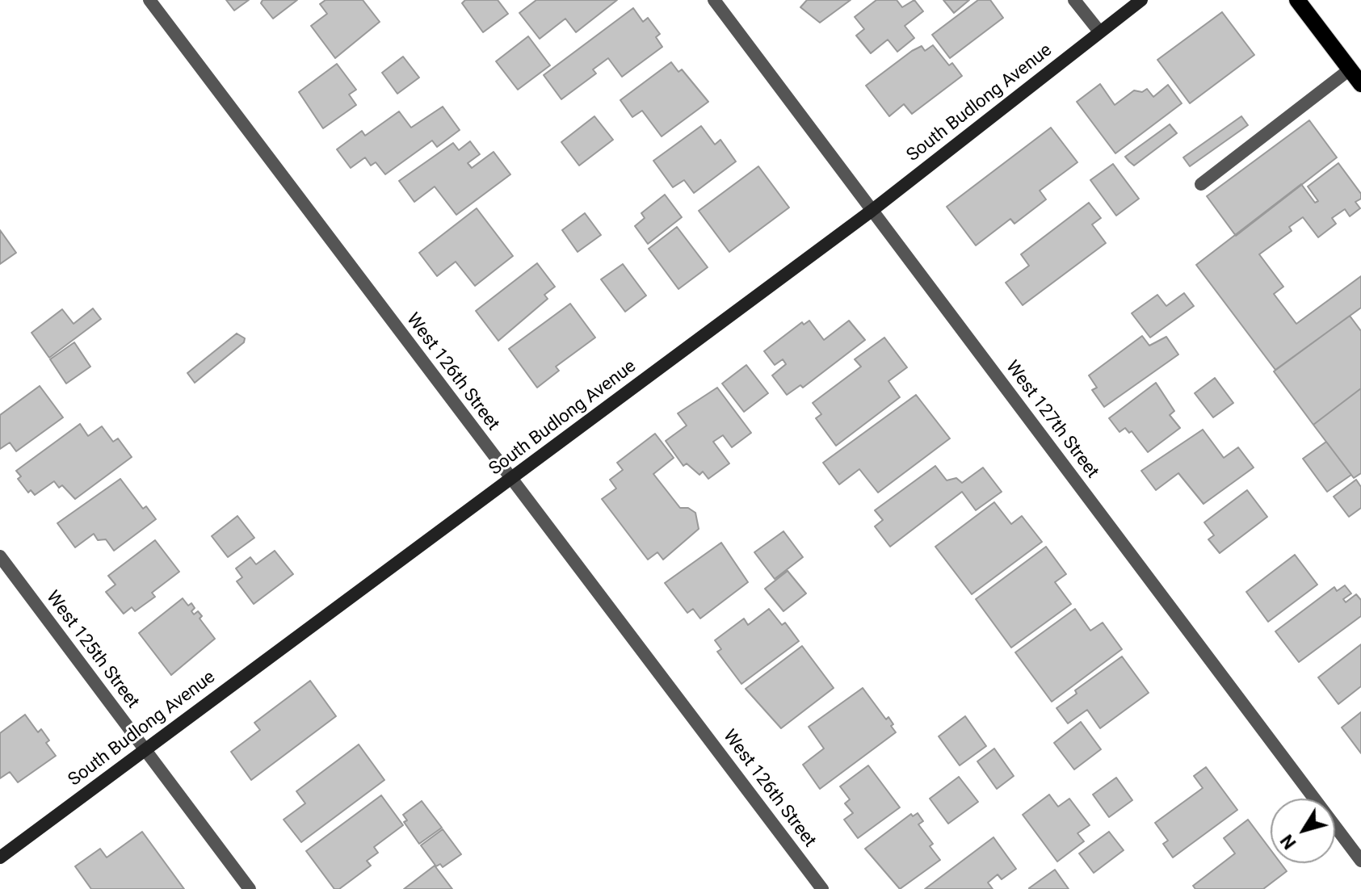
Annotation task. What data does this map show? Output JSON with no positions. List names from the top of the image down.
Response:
{
  "streets": {
    "street": [
      "South Budlong Avenue",
      "West 126th Street",
      "West 127th Street",
      "West 125th Street"
    ]
  },
  "crossings": [
    ["South Budlong Avenue", "West 126th Street"],
    ["South Budlong Avenue", "West 127th Street"],
    ["South Budlong Avenue", "West 125th Street"]
  ],
  "north": "bottom left"
}
